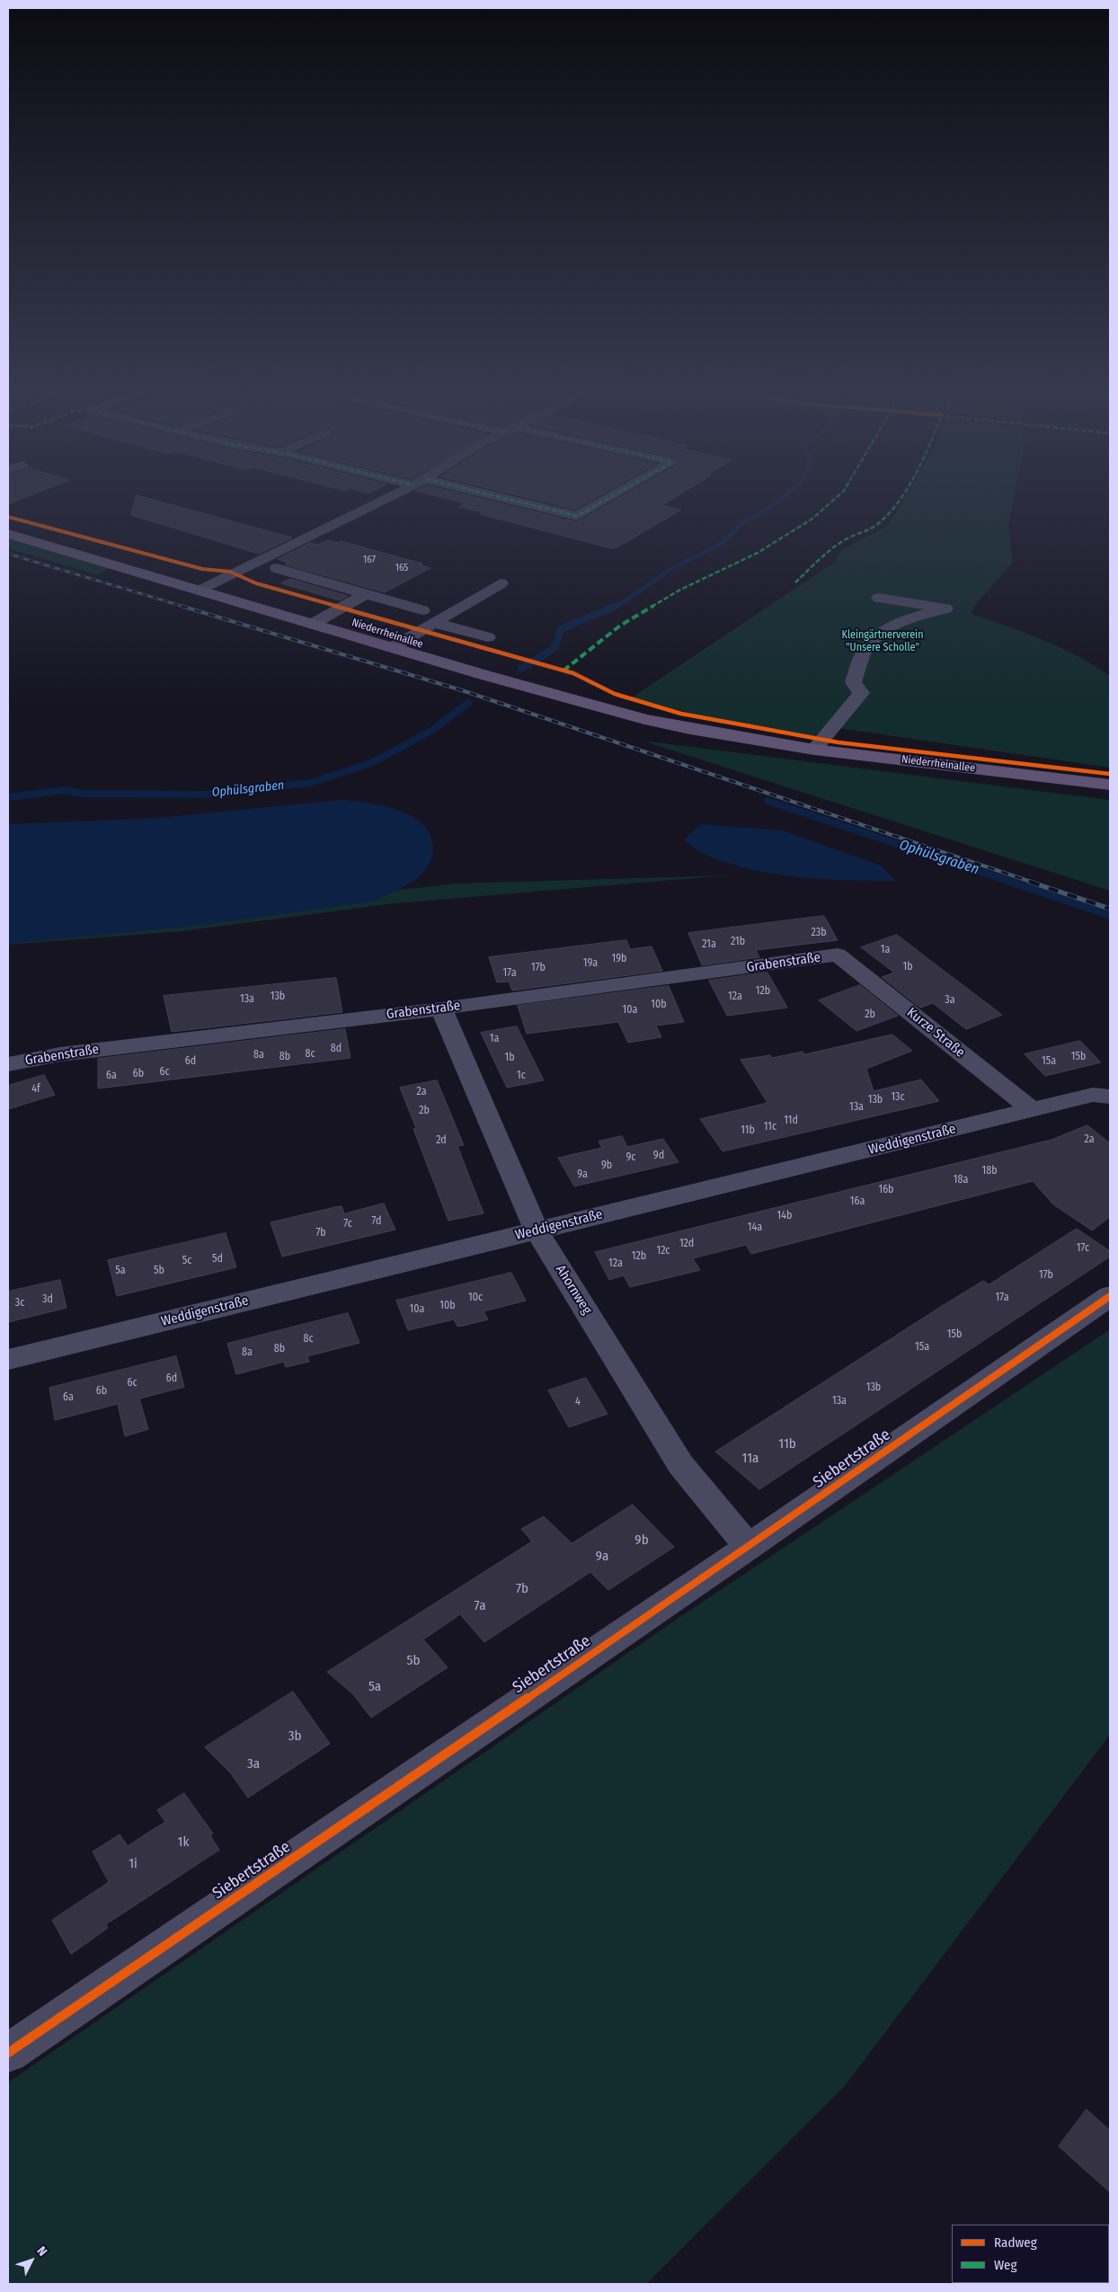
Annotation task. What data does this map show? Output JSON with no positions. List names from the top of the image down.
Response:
{
  "streets": {
    "main road": ["Niederrheinallee"],
    "street": [
      "Grabenstraße",
      "Kurze Straße",
      "Weddigenstraße",
      "Ahornweg",
      "Siebertstraße"
    ]
  },
  "crossings": [
    ["Grabenstraße", "Kurze Straße"],
    ["Grabenstraße", "Ahornweg"],
    ["Kurze Straße", "Weddigenstraße"],
    ["Weddigenstraße", "Ahornweg"],
    ["Ahornweg", "Siebertstraße"]
  ],
  "water": ["Ophülsgraben"],
  "parks": ["Kleingärtnerverein \"Unsere Scholle\""],
  "house_numbers": [
    "167",
    "165",
    "23b",
    "21b",
    "21a",
    "1a",
    "19b",
    "19a",
    "1b",
    "17b",
    "17a",
    "12b",
    "13b",
    "12a",
    "13a",
    "3a",
    "10b",
    "10a",
    "2b",
    "1a",
    "8d",
    "8c",
    "8a",
    "8b",
    "15b",
    "1b",
    "6d",
    "15a",
    "6c",
    "6b",
    "6a",
    "1c",
    "4f",
    "2a",
    "13c",
    "13b",
    "13a",
    "2b",
    "11d",
    "11c",
    "11b",
    "2a",
    "2d",
    "9d",
    "9c",
    "9b",
    "18b",
    "9a",
    "18a",
    "16b",
    "16a",
    "14b",
    "7d",
    "7c",
    "14a",
    "7b",
    "12d",
    "17c",
    "12c",
    "12b",
    "5d",
    "5c",
    "12a",
    "5a",
    "5b",
    "17b",
    "10c",
    "17a",
    "3d",
    "3c",
    "10b",
    "10a",
    "15b",
    "8c",
    "15a",
    "8b",
    "8a",
    "6d",
    "6c",
    "13b",
    "6b",
    "6a",
    "13a",
    "4",
    "11b",
    "11a",
    "9b",
    "9a",
    "7b",
    "7a",
    "5b",
    "5a",
    "3b",
    "3a",
    "1k",
    "1i"
  ],
  "legend": ["Radweg", "Weg"],
  "north": "top right"
}
